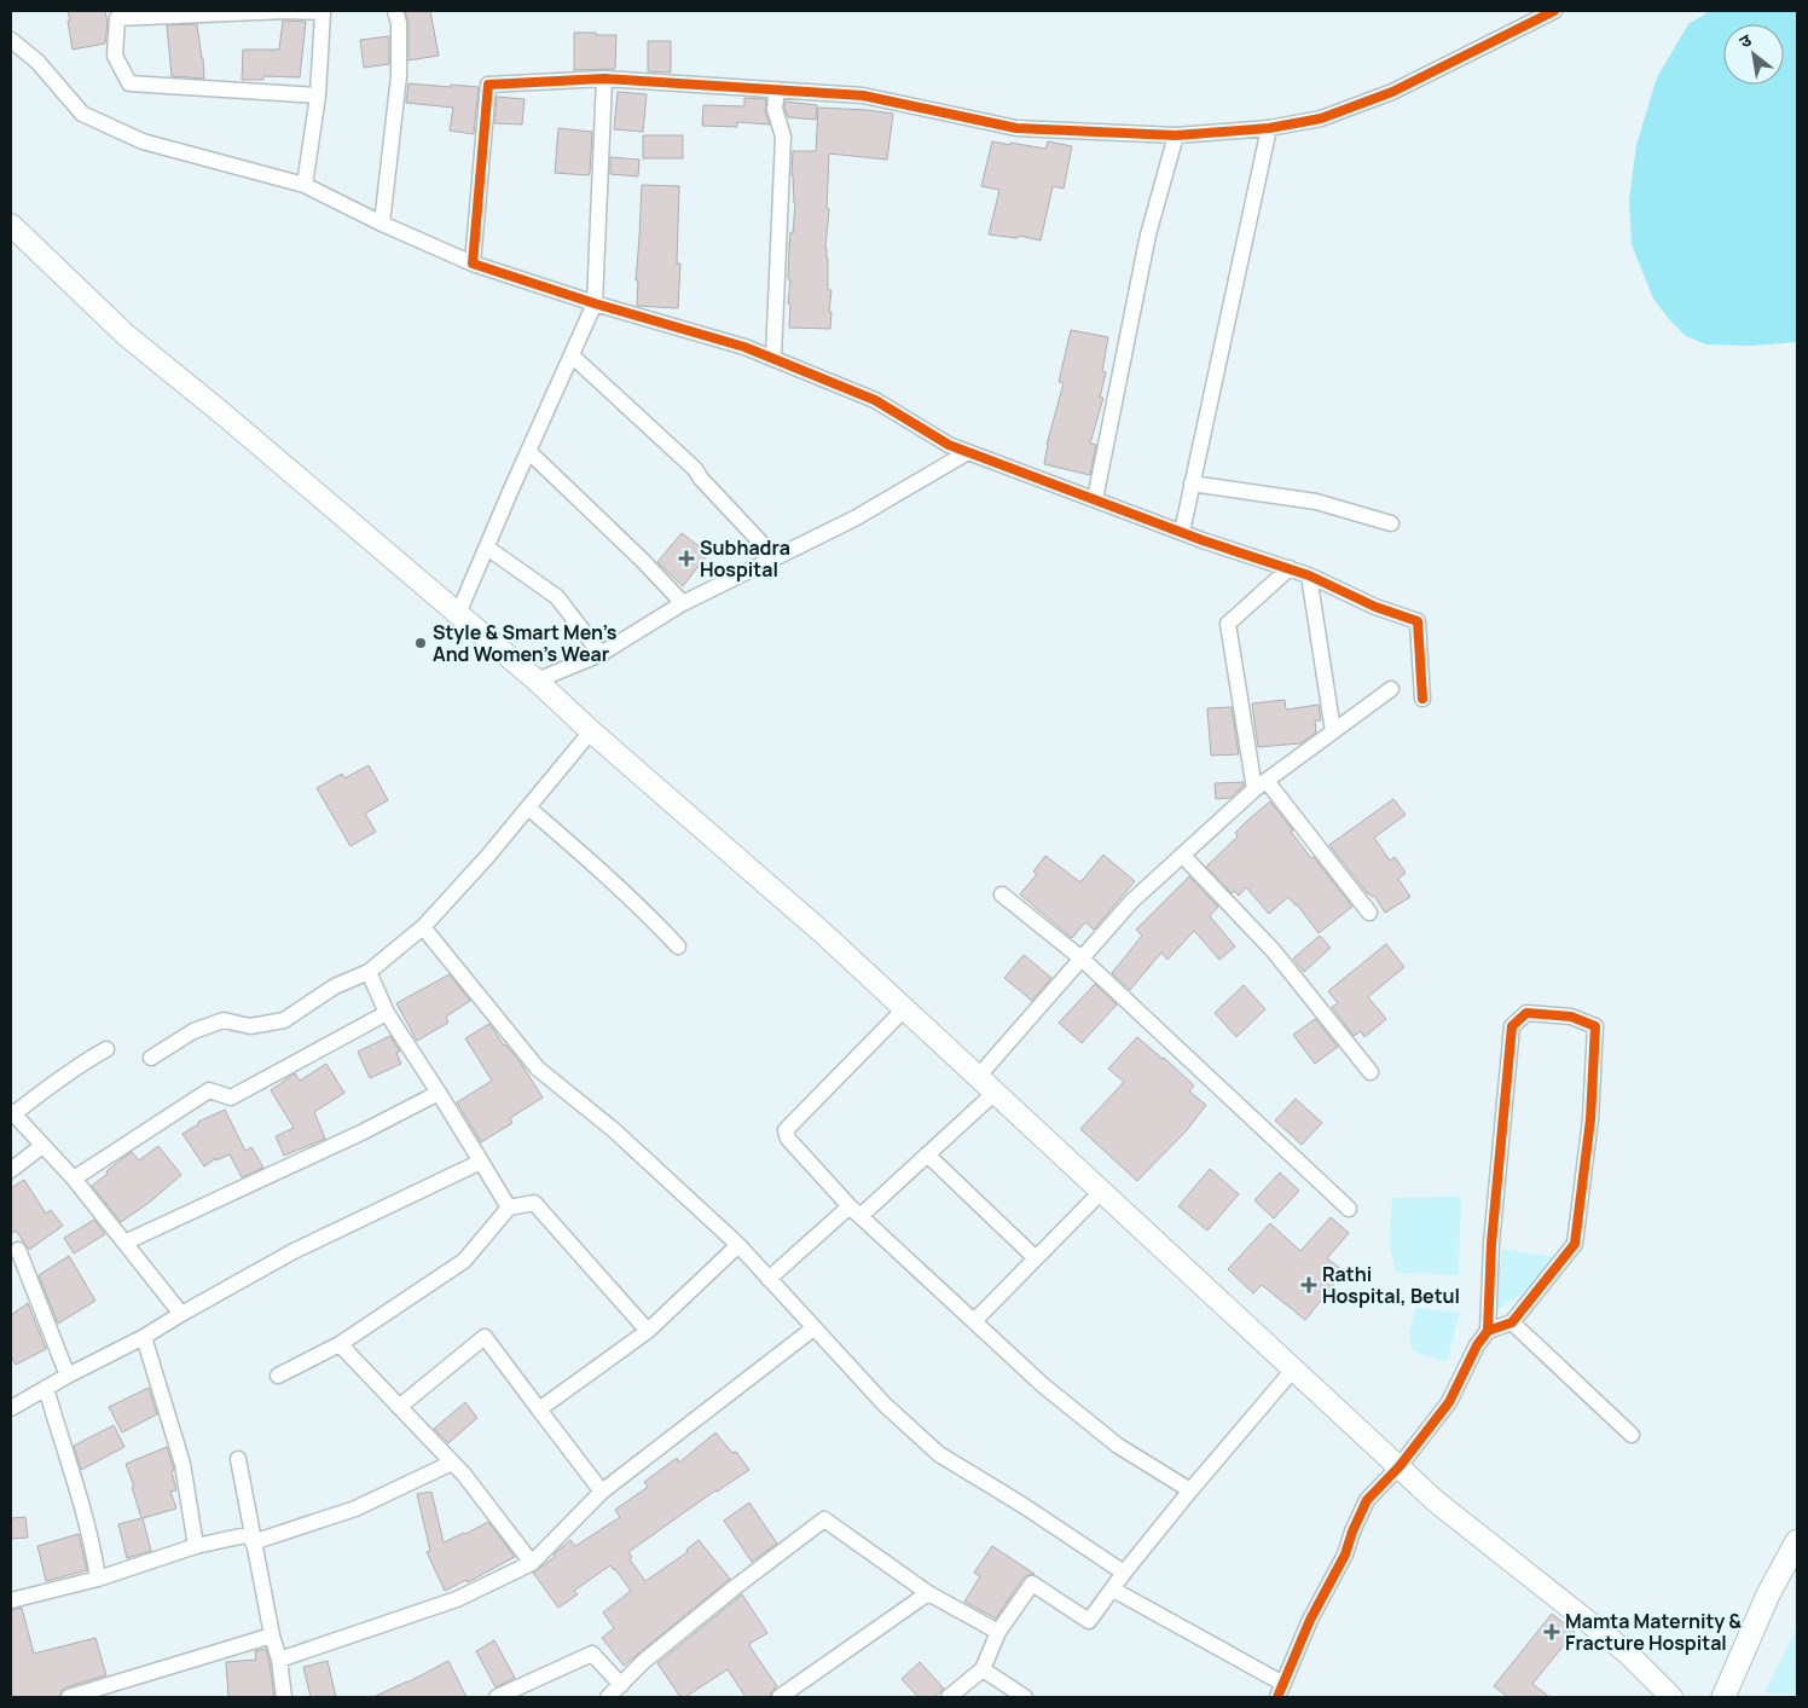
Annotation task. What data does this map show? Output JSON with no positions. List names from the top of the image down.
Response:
{
  "places": {
    "health": ["Subhadra Hospital", "Rathi Hospital, Betul", "Mamta Maternity & Fracture Hospital"],
    "other": ["Style & Smart Men’s And Women’s Wear"]
  },
  "north": "top left"
}
